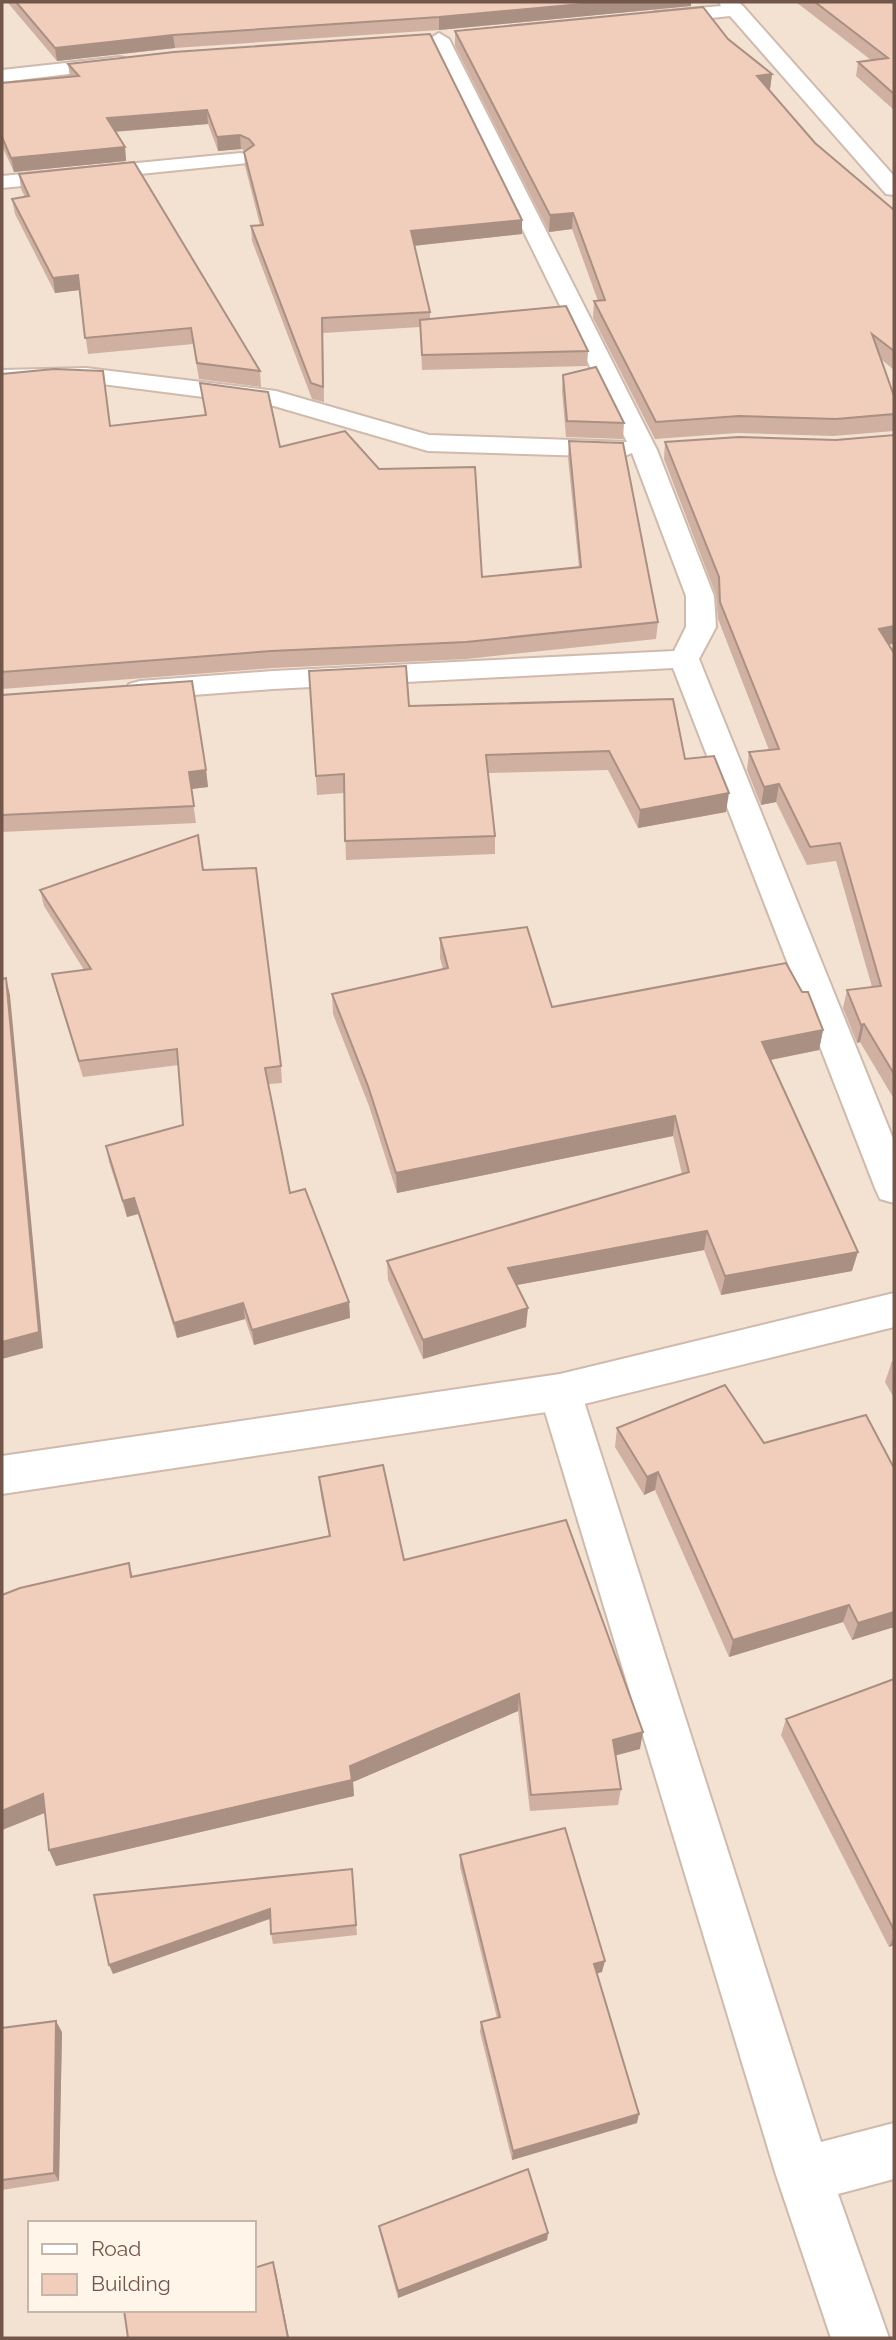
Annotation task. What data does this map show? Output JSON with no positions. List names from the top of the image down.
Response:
{
  "legend": ["Road", "Building"]
}
